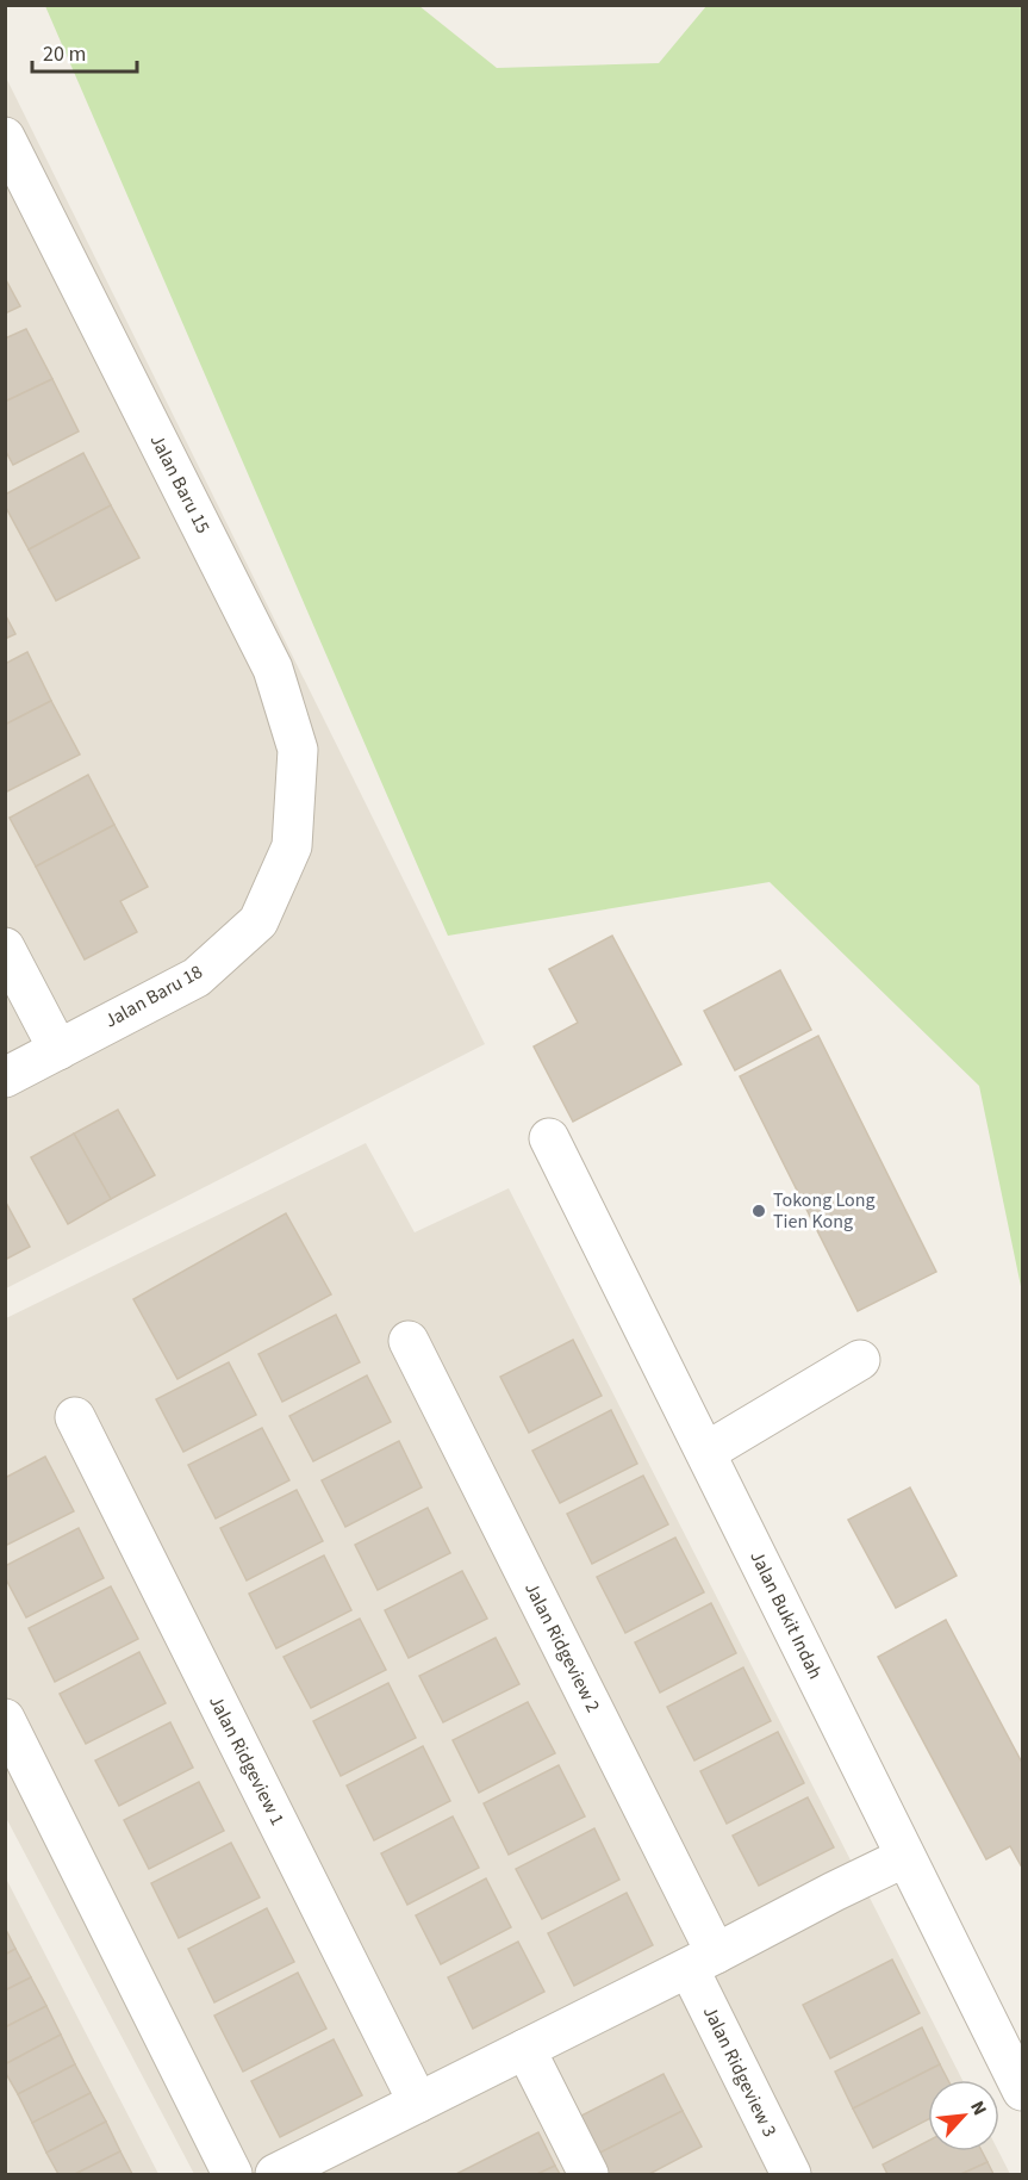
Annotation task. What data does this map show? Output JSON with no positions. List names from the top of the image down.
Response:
{
  "streets": {
    "street": [
      "Jalan Baru 15",
      "Jalan Baru 18",
      "Jalan Bukit Indah",
      "Jalan Ridgeview 2",
      "Jalan Ridgeview 1",
      "Jalan Ridgeview 3"
    ]
  },
  "crossings": [
    ["Jalan Baru 15", "Jalan Baru 18"],
    ["Jalan Ridgeview 2", "Jalan Ridgeview 3"]
  ],
  "places": ["Tokong Long Tien Kong"],
  "scale_bar": "20 m",
  "north": "top right"
}
